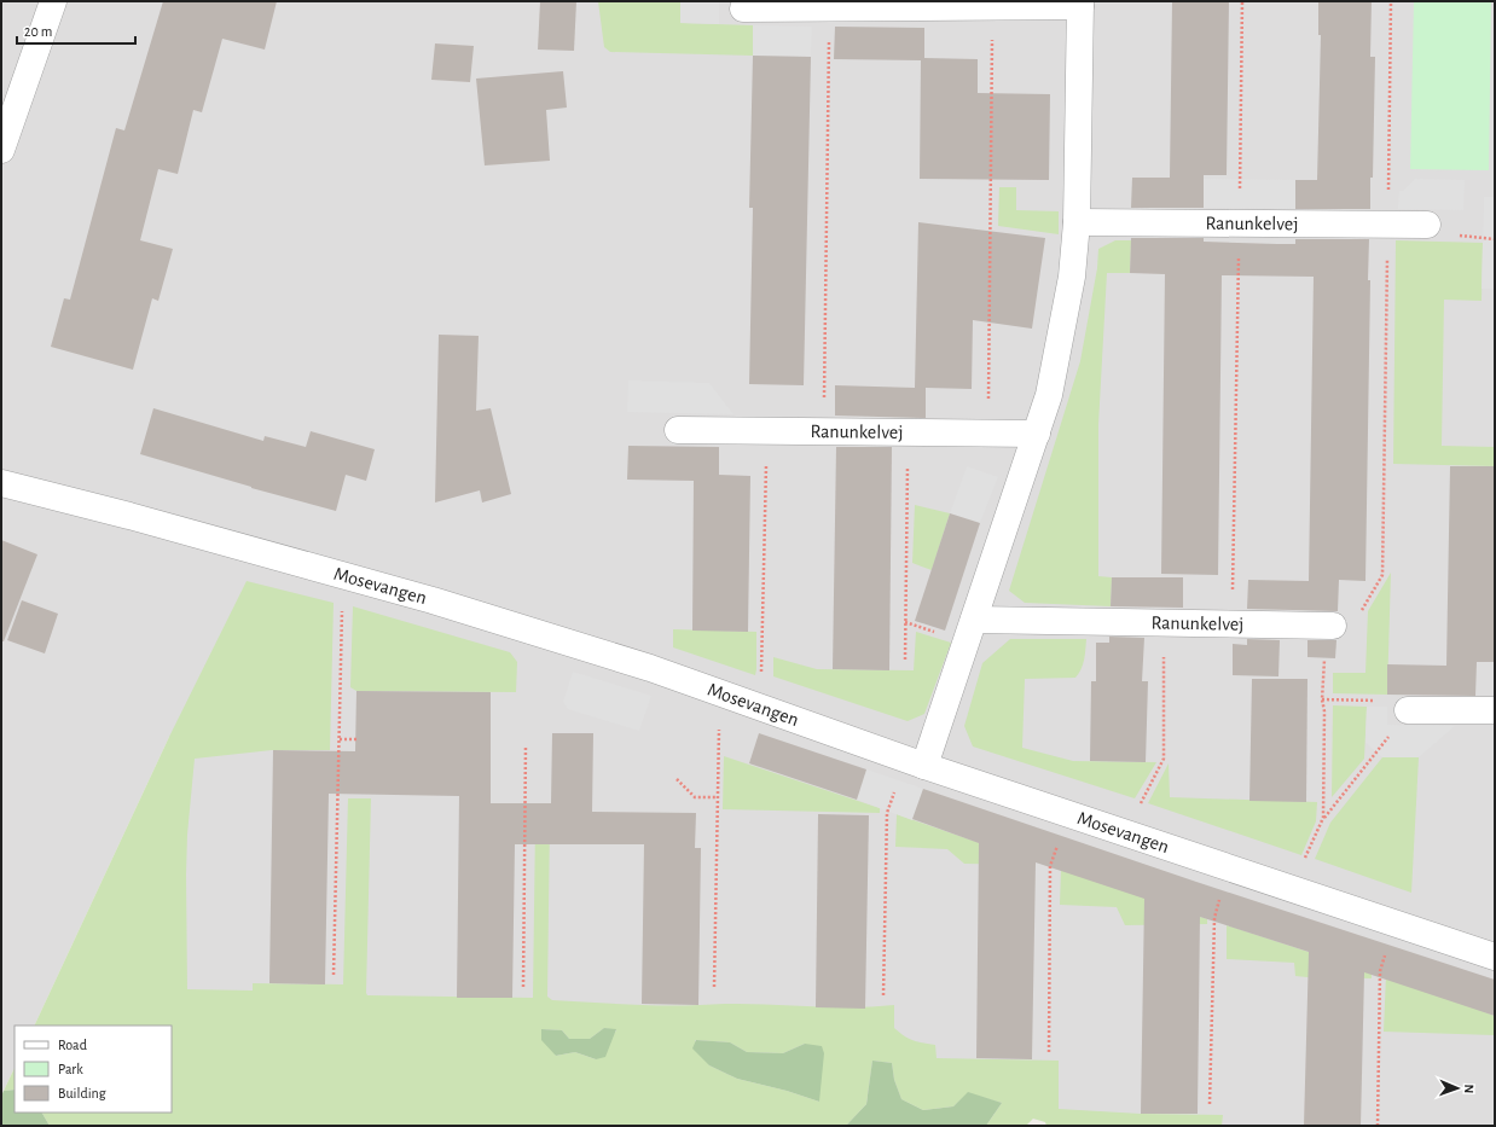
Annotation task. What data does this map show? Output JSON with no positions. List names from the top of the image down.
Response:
{
  "streets": {
    "street": ["Ranunkelvej", "Mosevangen"]
  },
  "legend": ["Road", "Park", "Building"],
  "scale_bar": "20 m",
  "north": "right"
}
